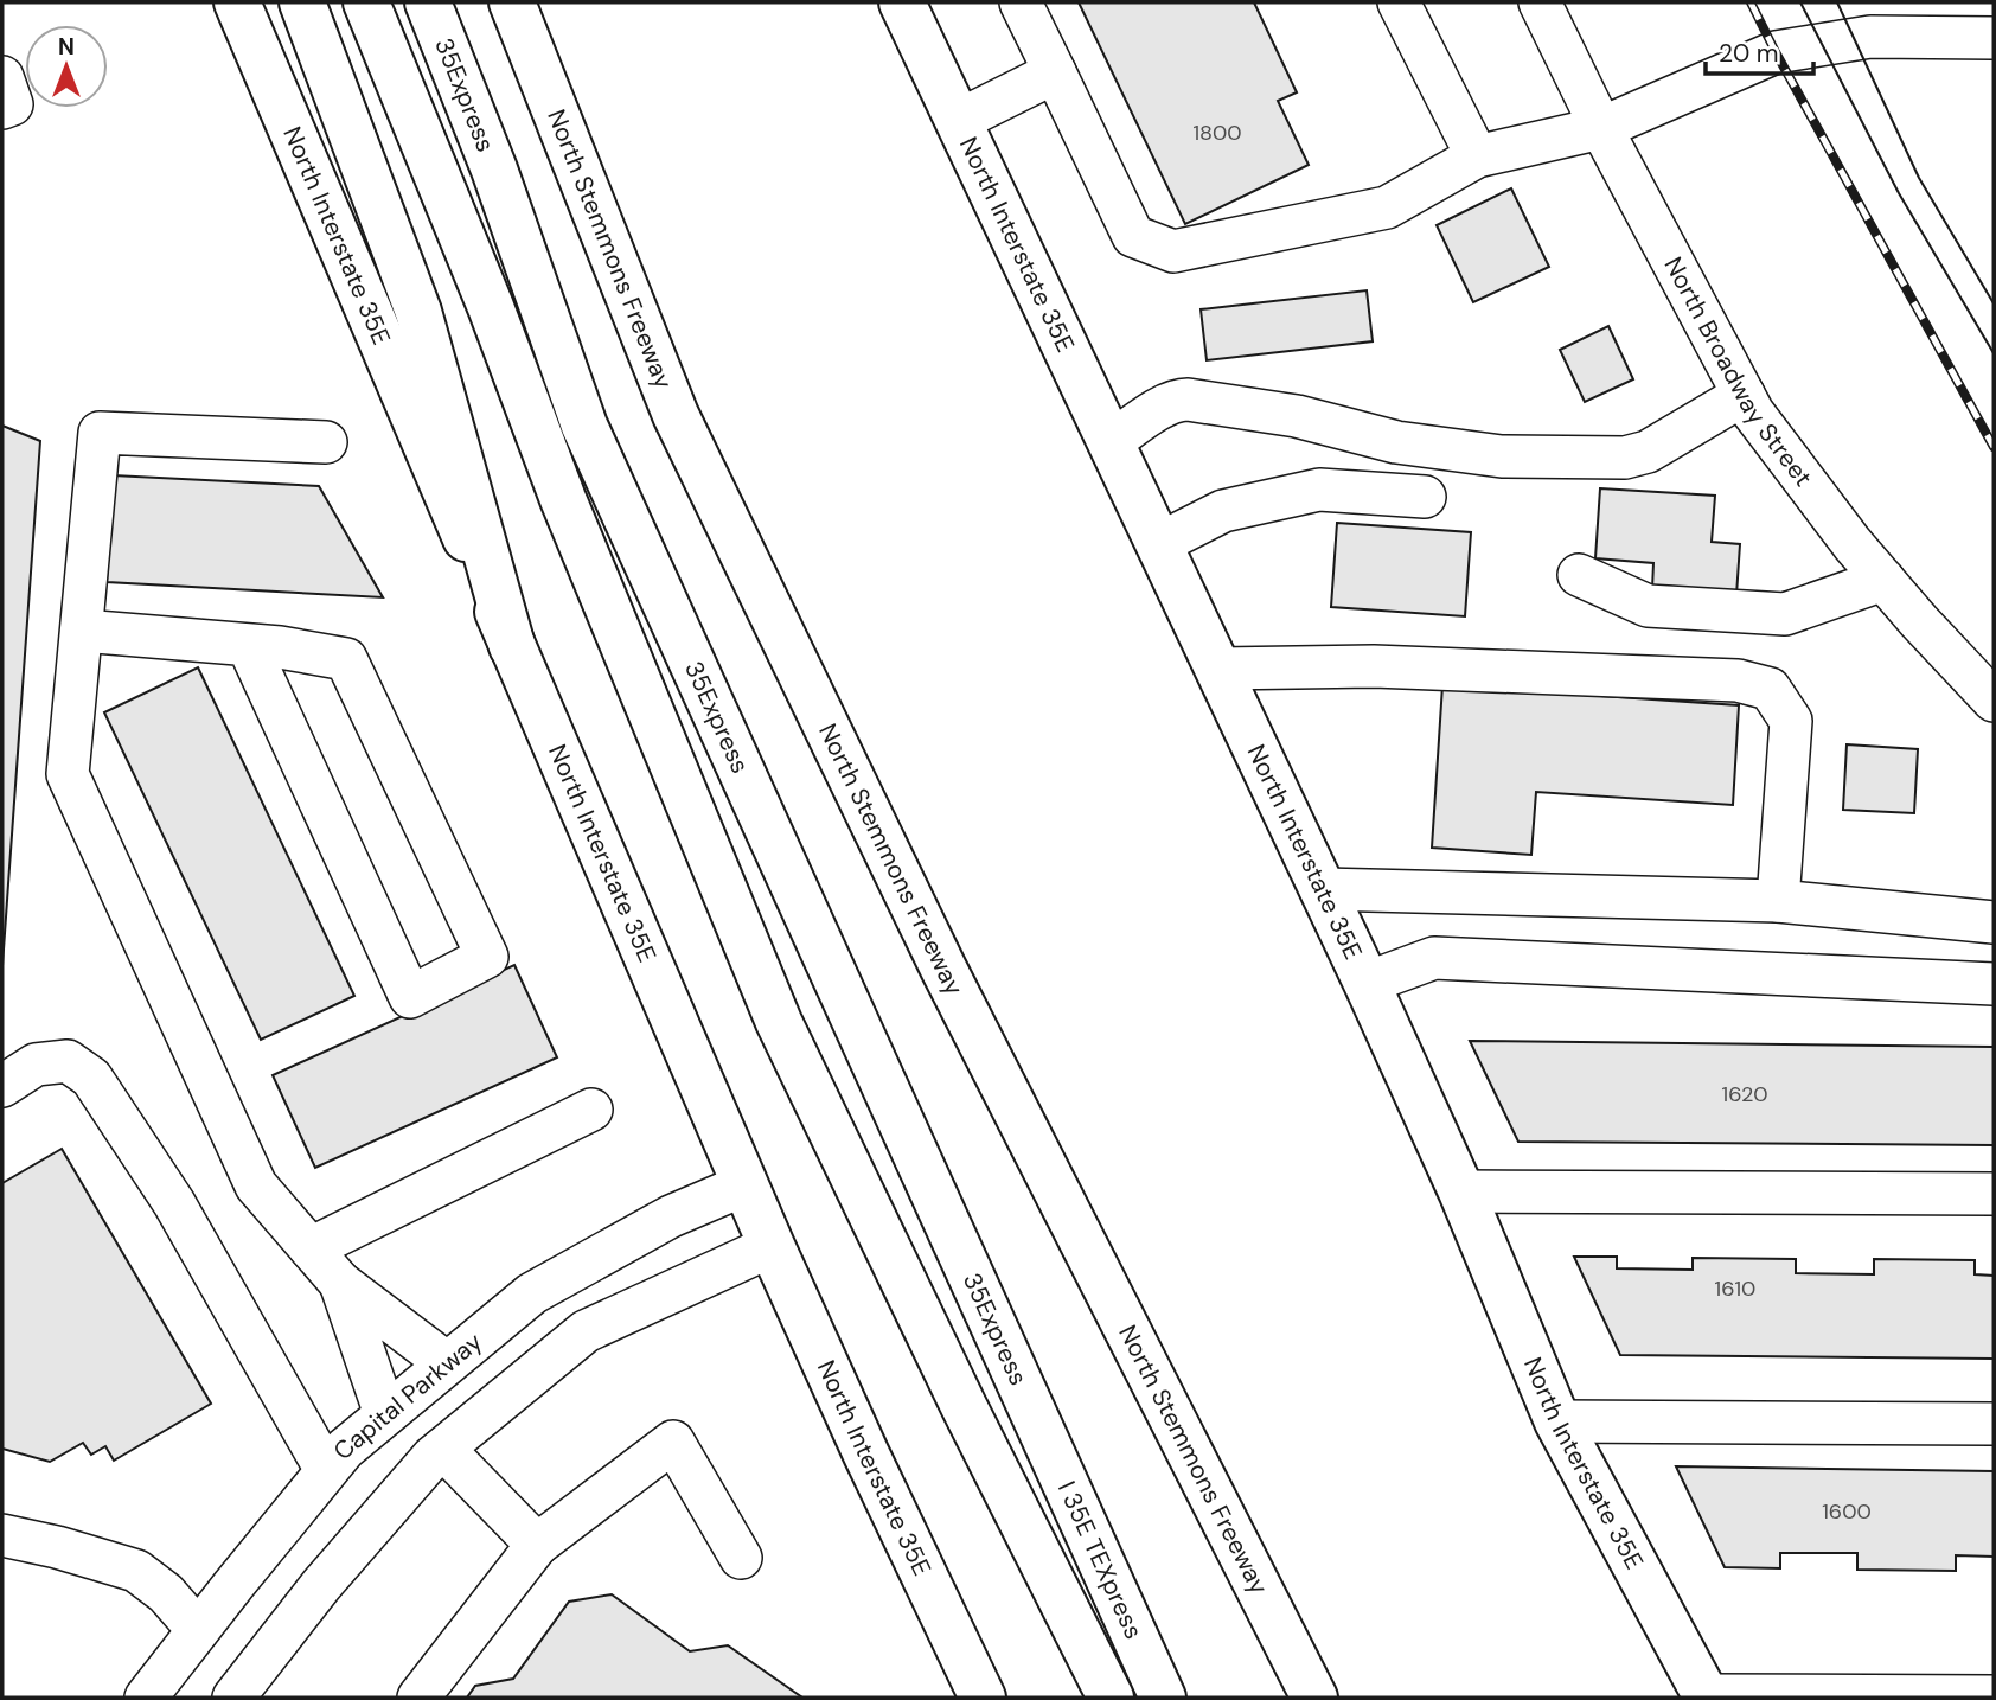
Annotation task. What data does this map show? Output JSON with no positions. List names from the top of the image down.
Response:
{
  "streets": {
    "main road": [
      "35Express",
      "North Interstate 35E",
      "North Stemmons Freeway",
      "I 35E TEXpress"
    ],
    "street": ["North Broadway Street", "Capital Parkway"]
  },
  "crossings": [
    ["35Express", "I 35E TEXpress"],
    ["North Interstate 35E", "Capital Parkway"]
  ],
  "house_numbers": [
    "1800",
    "1620",
    "1610",
    "1600"
  ],
  "scale_bar": "20 m",
  "north": "top"
}
